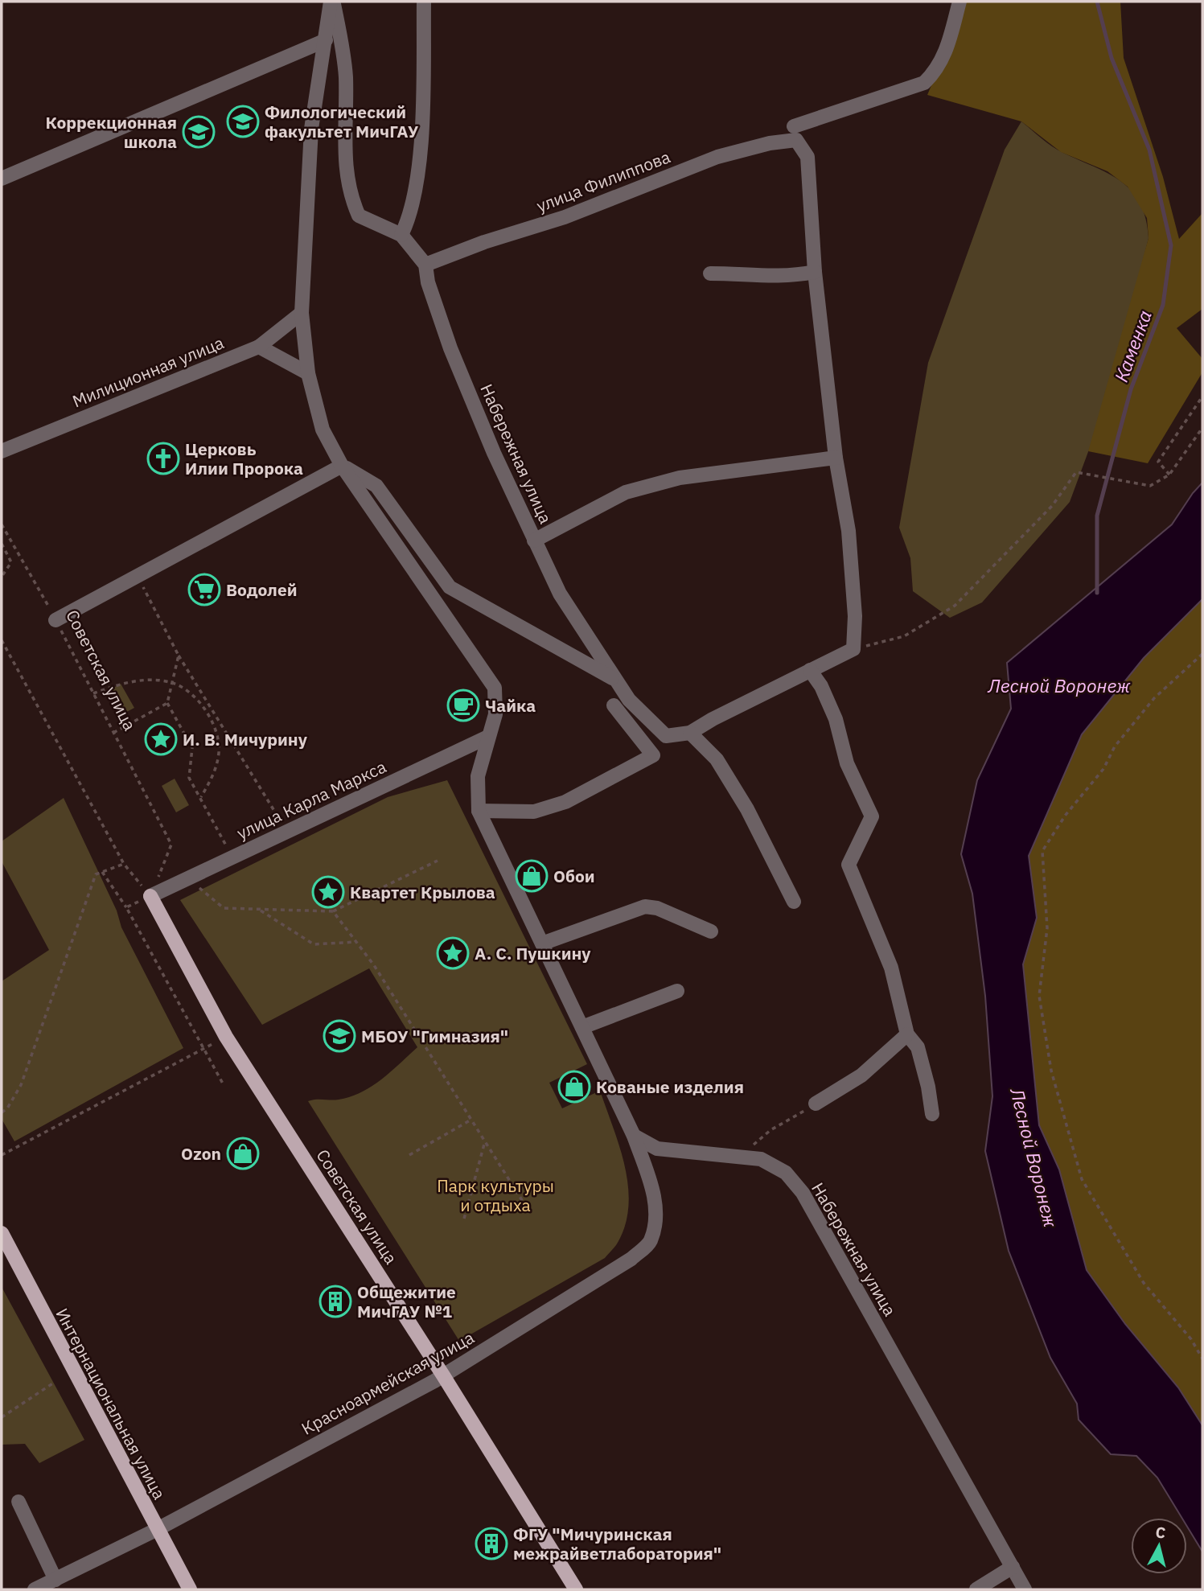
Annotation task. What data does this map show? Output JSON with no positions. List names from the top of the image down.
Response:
{
  "streets": {
    "main road": ["Советская улица", "Интернациональная улица"],
    "street": [
      "улица Филиппова",
      "Милиционная улица",
      "Набережная улица",
      "улица Карла Маркса",
      "Красноармейская улица"
    ]
  },
  "crossings": [
    ["улица Филиппова", "Набережная улица"],
    ["Милиционная улица", "Набережная улица"],
    ["Набережная улица", "улица Карла Маркса"],
    ["Набережная улица", "Красноармейская улица"],
    ["Советская улица", "улица Карла Маркса"],
    ["Советская улица", "Красноармейская улица"],
    ["Красноармейская улица", "Интернациональная улица"]
  ],
  "water": ["Каменка", "Лесной Воронеж"],
  "parks": ["Парк культуры и отдыха"],
  "places": {
    "school or university": ["Филологический факультет МичГАУ", "Коррекционная школа", "МБОУ \"Гимназия\""],
    "church": ["Церковь Илии Пророка"],
    "supermarket": ["Водолей"],
    "cafe": ["Чайка"],
    "place": ["И. В. Мичурину", "Квартет Крылова", "А. С. Пушкину"],
    "shop": ["Обои", "Кованые изделия", "Ozon"],
    "building": ["Общежитие МичГАУ №1", "ФГУ \"Мичуринская межрайветлаборатория\""]
  },
  "north": "top"
}
